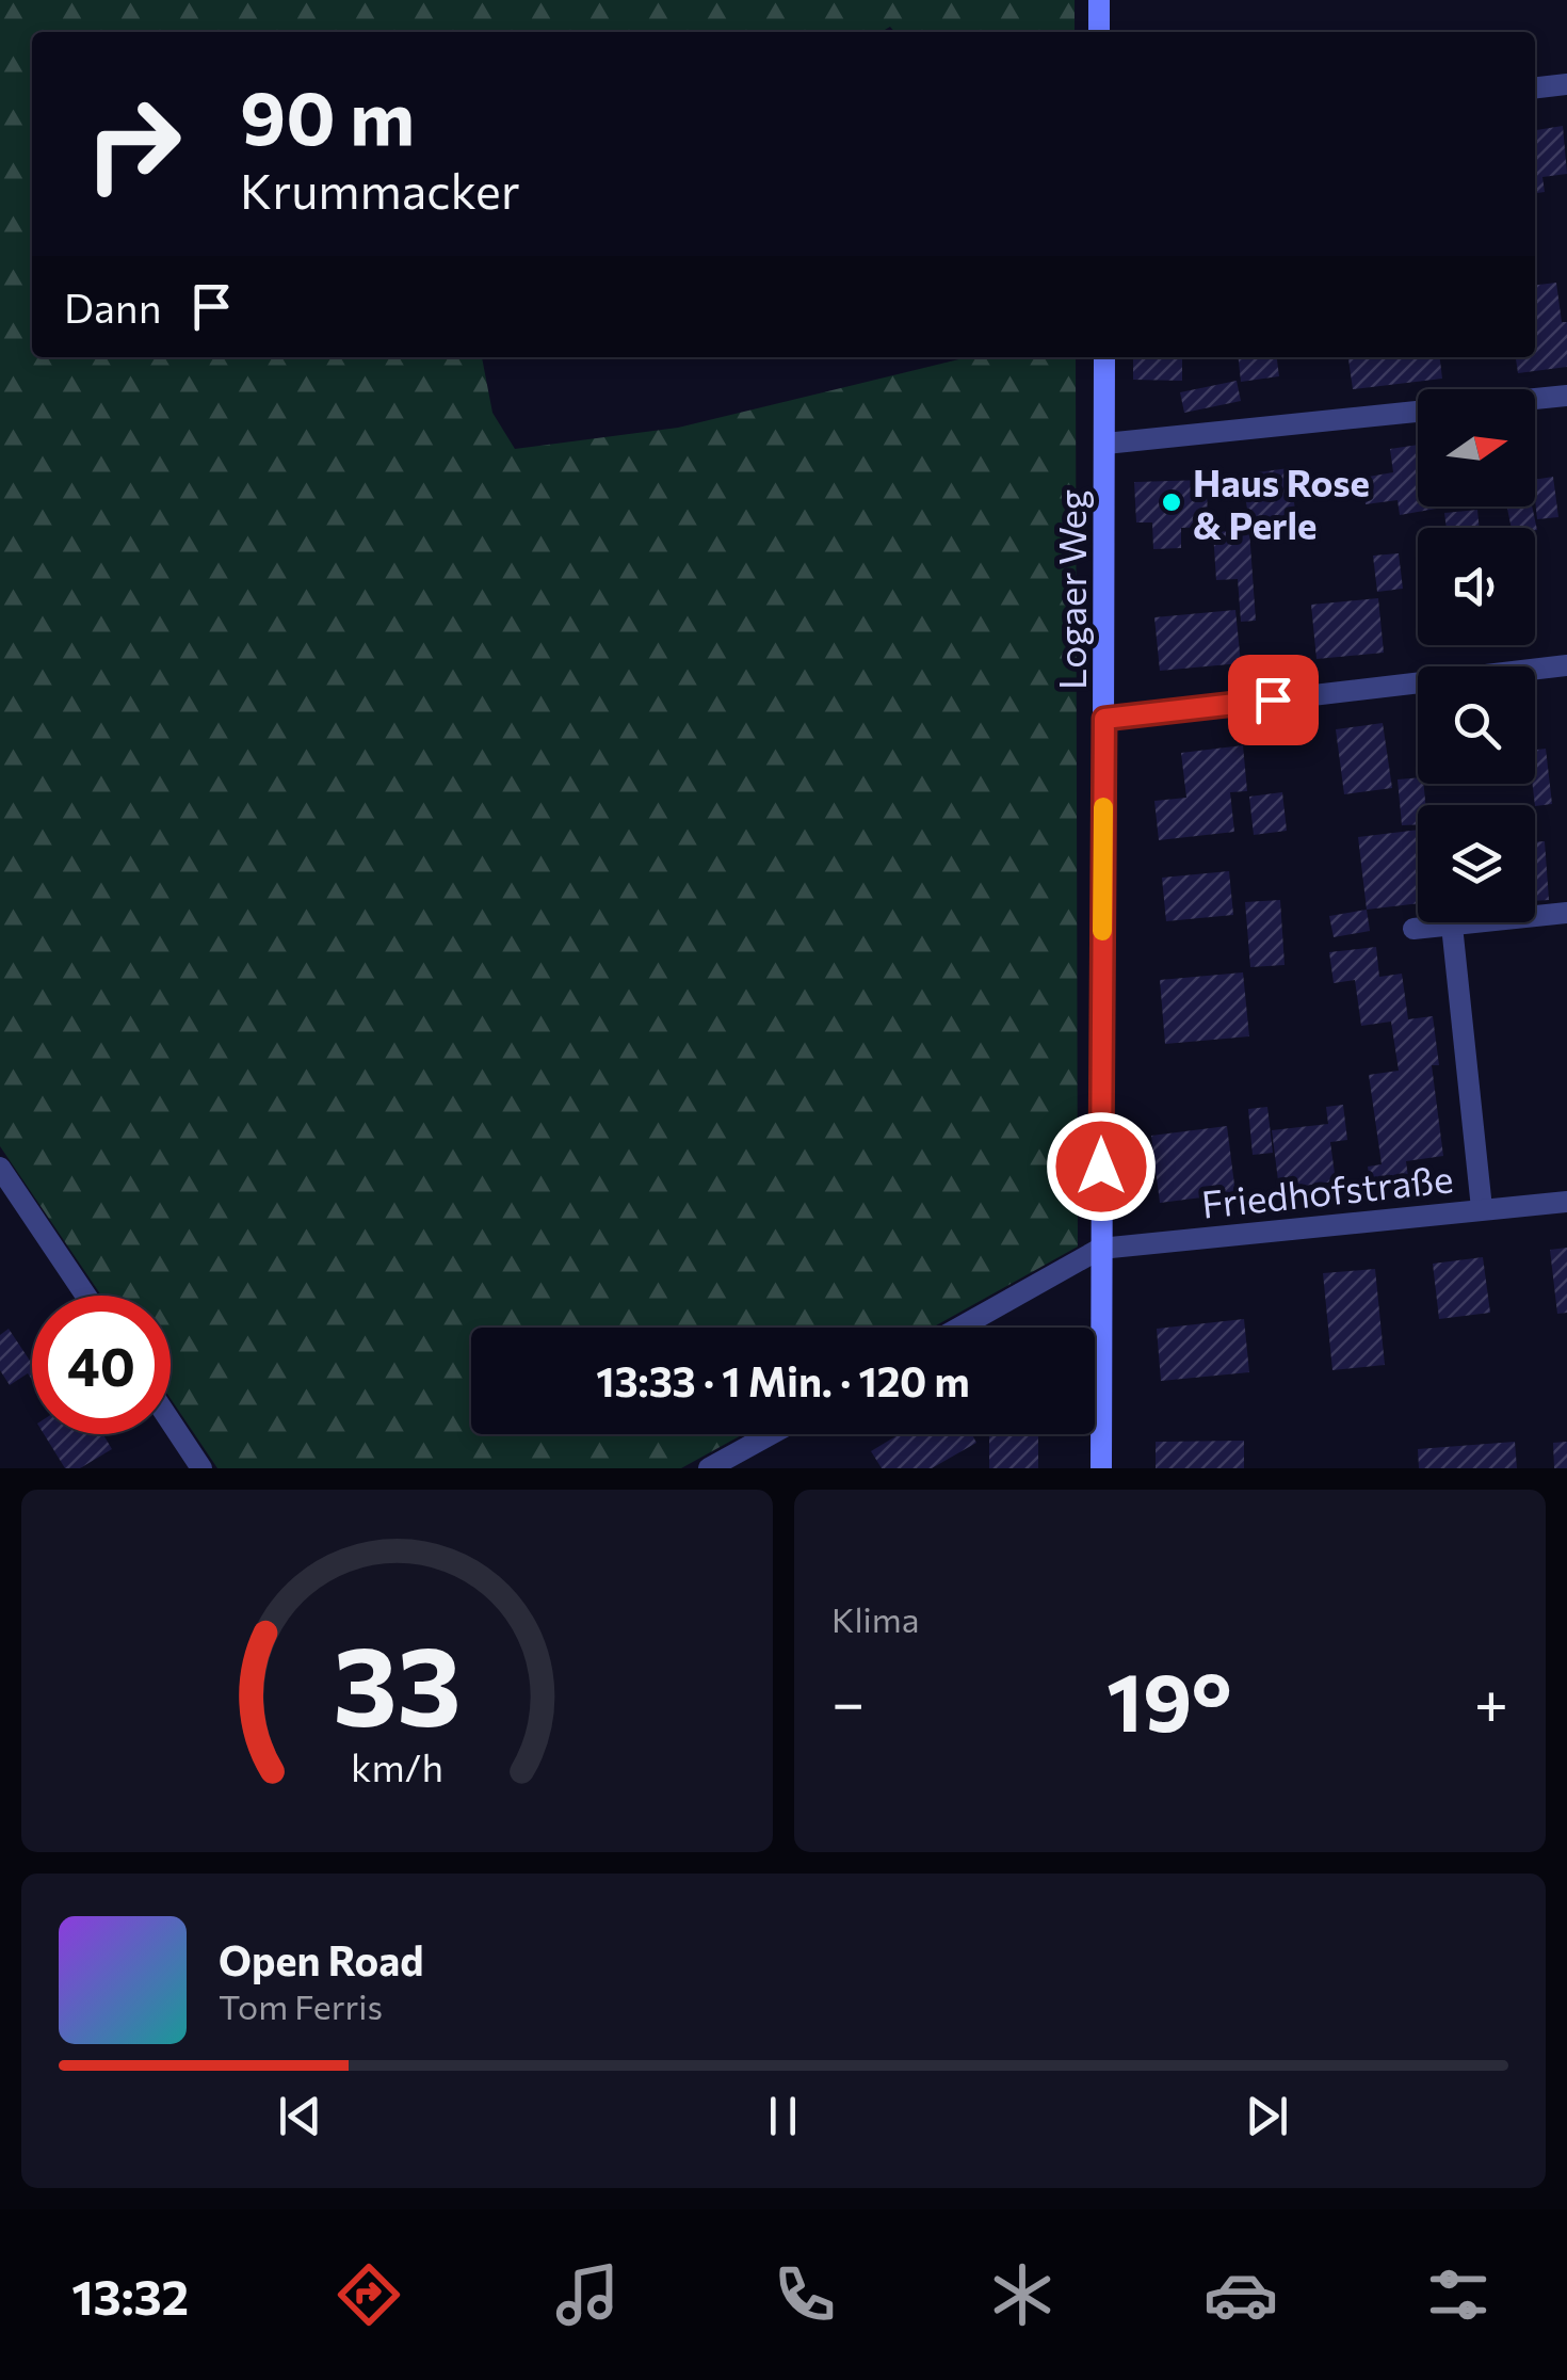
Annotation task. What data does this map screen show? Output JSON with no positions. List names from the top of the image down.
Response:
{
  "streets": {
    "street": ["Logaer Weg", "Friedhofstraße"]
  },
  "crossings": [
    ["Logaer Weg", "Friedhofstraße"]
  ],
  "places": ["Haus Rose & Perle"],
  "north": "right",
  "page": {
    "turn": ["90 m", "Krummacker"],
    "then": "Dann",
    "limit": "40",
    "trip": "13:33 · 1 Min. · 120 m",
    "tile": "Klima",
    "heat": ["−", "19°", "+"],
    "song": ["Open Road", "Tom Ferris"],
    "tabs": "13:32",
    "gauge": ["33", "km/h"]
  }
}
